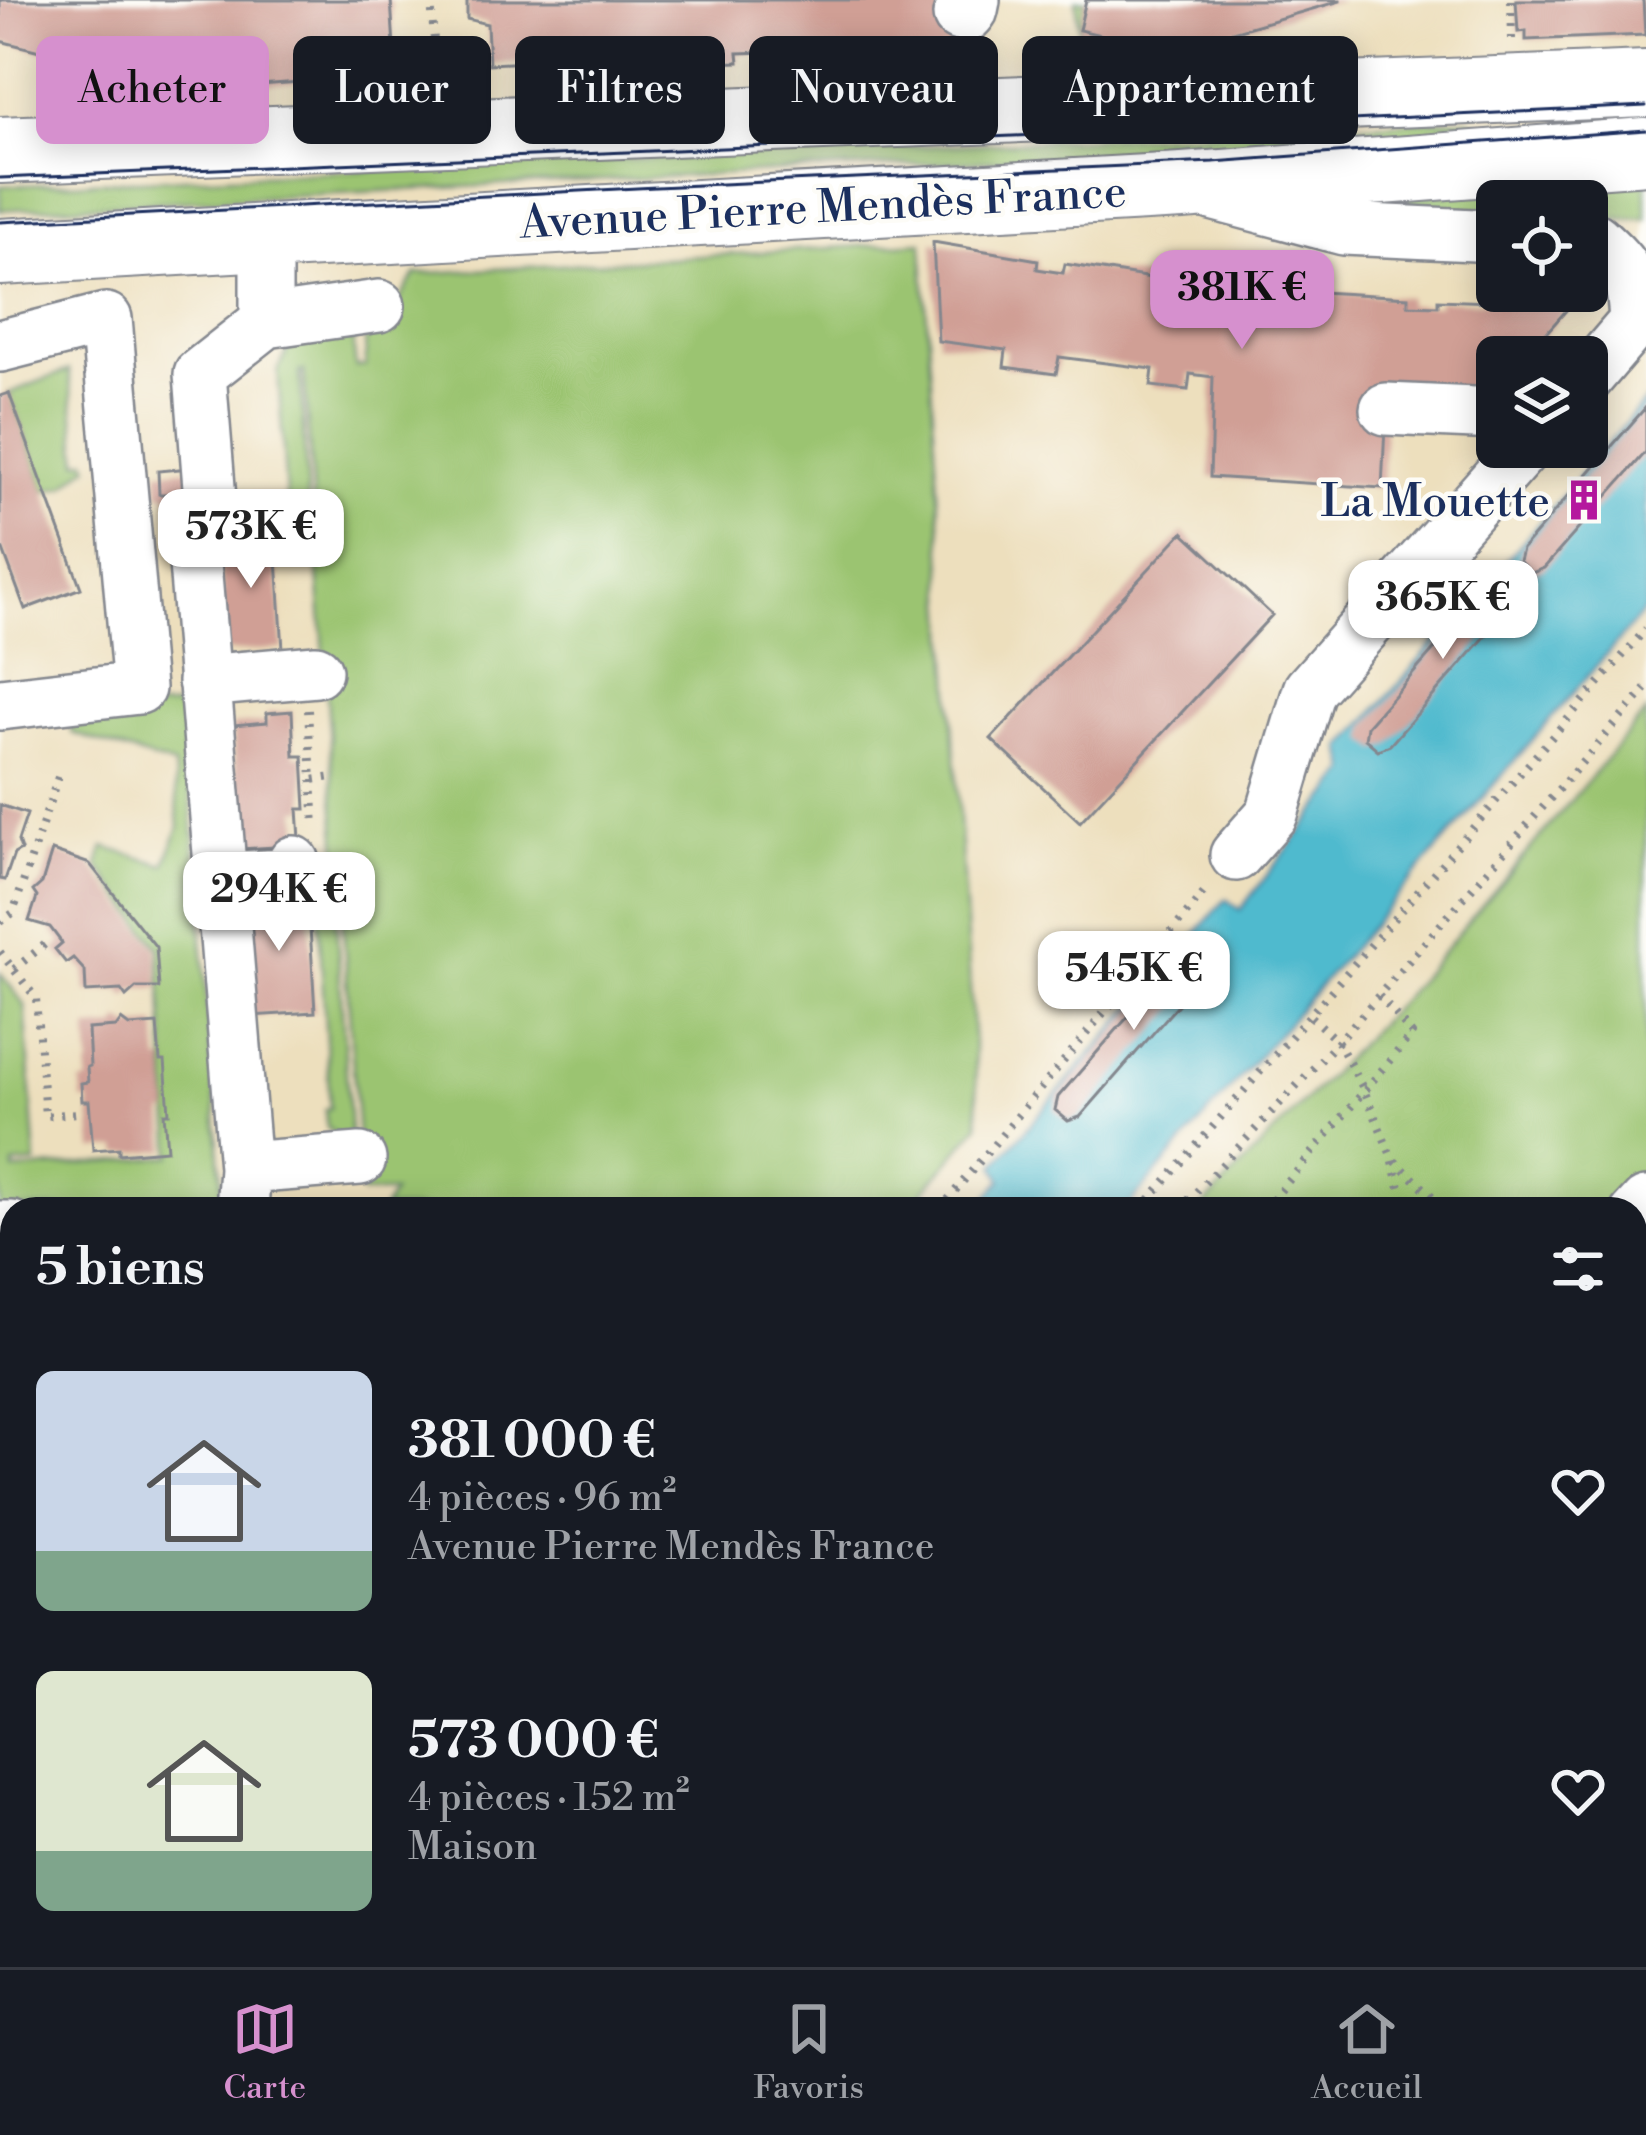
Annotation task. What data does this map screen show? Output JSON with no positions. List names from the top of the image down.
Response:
{
  "streets": {
    "main road": ["Avenue Pierre Mendès France"]
  },
  "places": {
    "building": ["La Mouette"]
  },
  "page": {
    "chip": [
      "Acheter",
      "Louer",
      "Filtres",
      "Nouveau",
      "Appartement"
    ],
    "price": [
      "381K €",
      "573K €",
      "365K €",
      "294K €",
      "545K €"
    ],
    "heading": "5 biens",
    "list": [
      {
        "name": "381 000 €",
        "note": "4 pièces · 96 m² · Avenue Pierre Mendès France"
      },
      {
        "name": "573 000 €",
        "note": "4 pièces · 152 m² · Maison"
      }
    ],
    "tabs": ["Carte", "Favoris", "Accueil"]
  }
}
